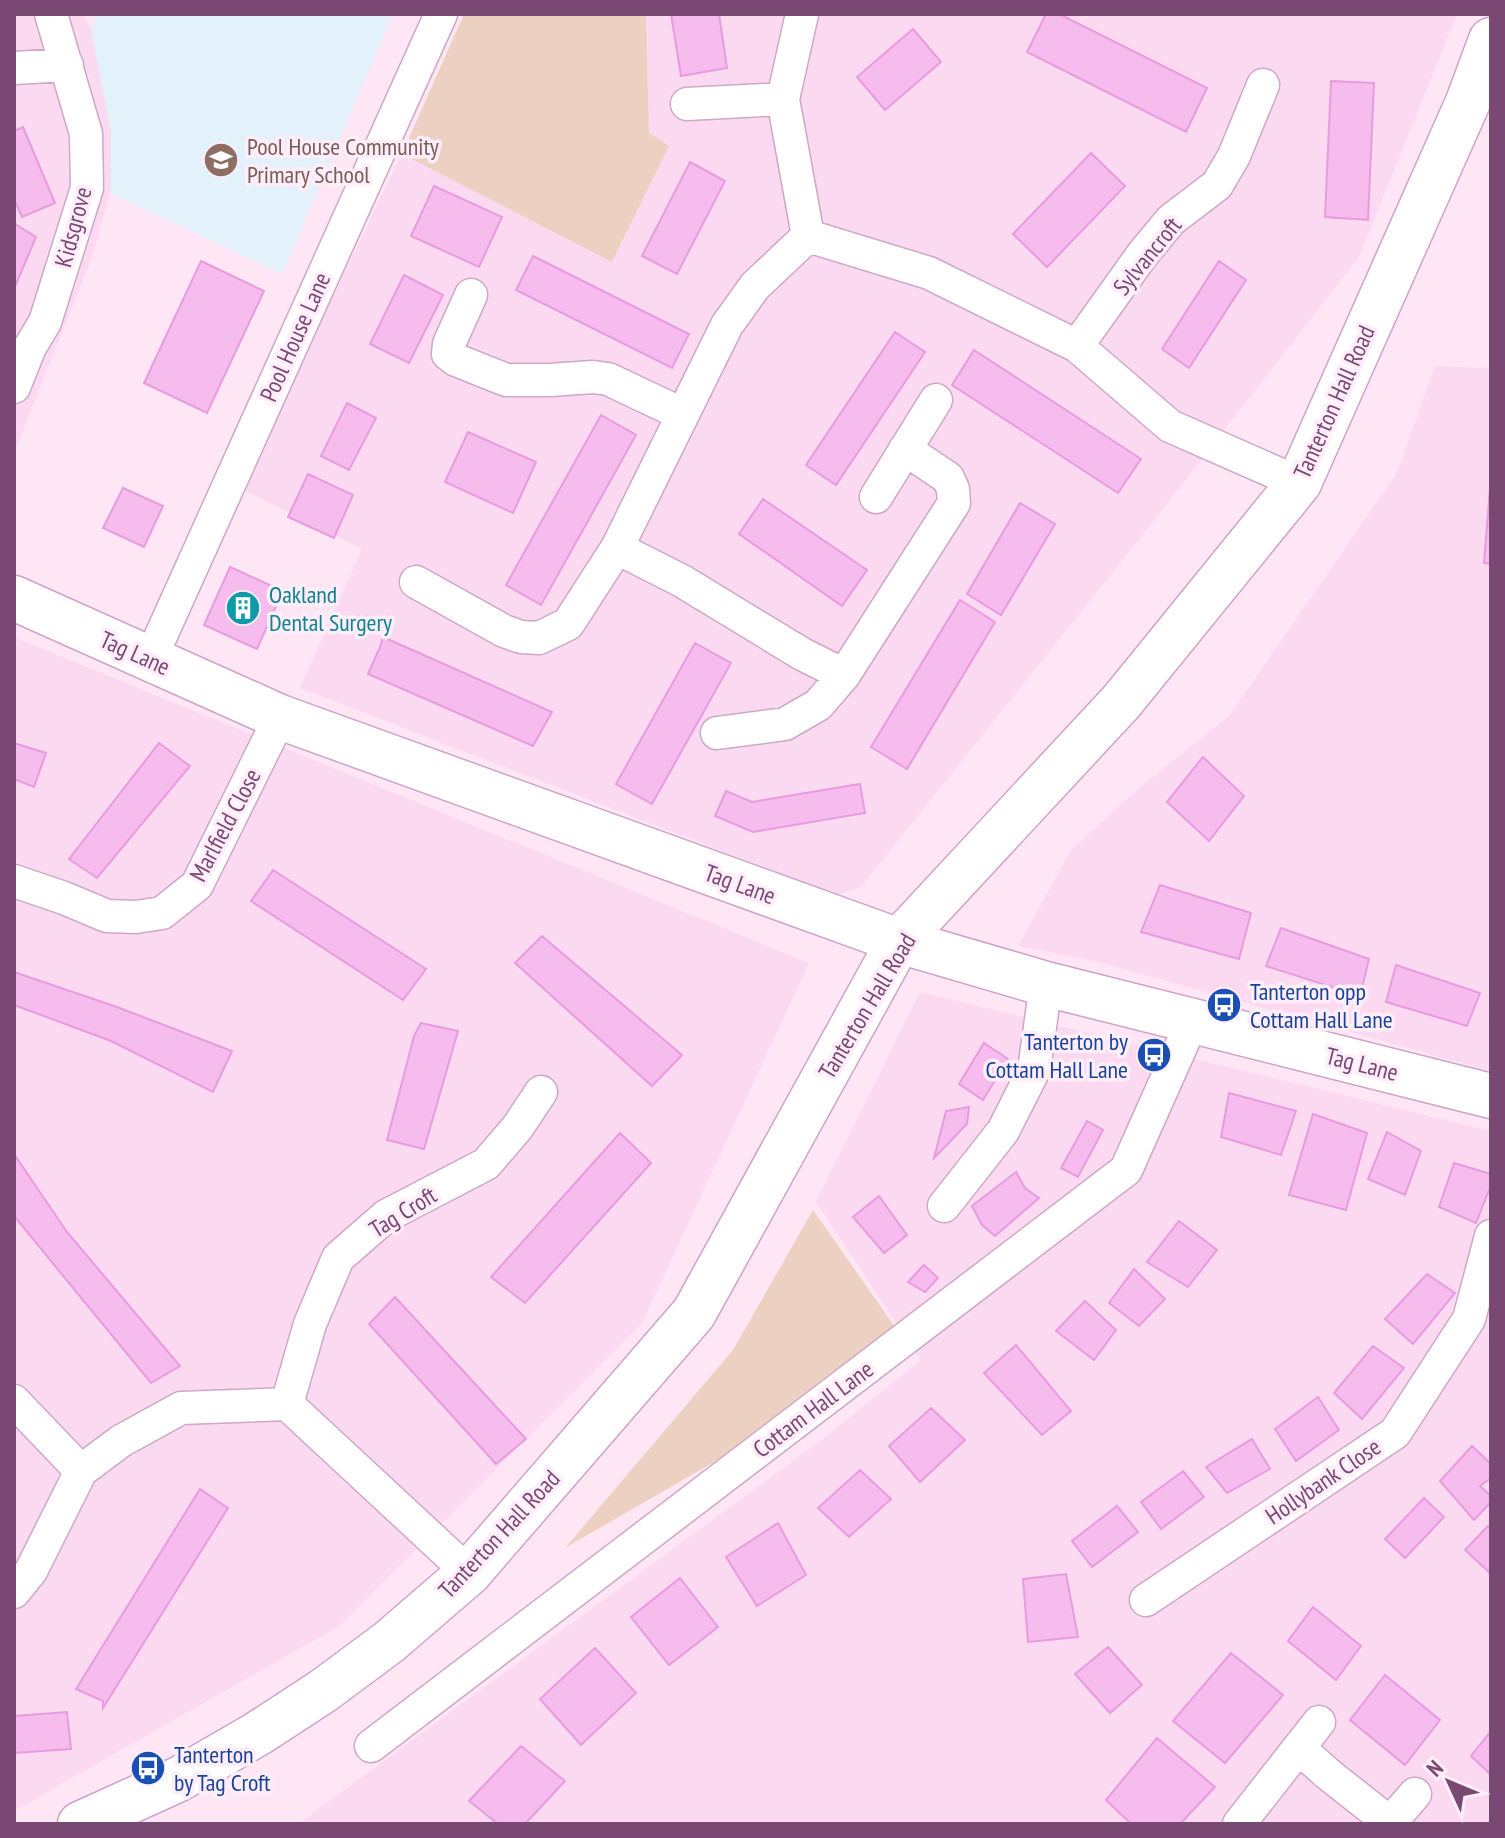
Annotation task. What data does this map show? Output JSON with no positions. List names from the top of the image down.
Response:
{
  "streets": {
    "street": [
      "Kidsgrove",
      "Sylvancroft",
      "Pool House Lane",
      "Tanterton Hall Road",
      "Tag Lane",
      "Marlfield Close",
      "Tag Croft",
      "Cottam Hall Lane",
      "Hollybank Close"
    ]
  },
  "crossings": [
    ["Pool House Lane", "Tag Lane"],
    ["Tanterton Hall Road", "Tag Lane"],
    ["Tag Lane", "Marlfield Close"],
    ["Tag Lane", "Cottam Hall Lane"]
  ],
  "places": {
    "school or university": ["Pool House Community Primary School"],
    "building": ["Oakland Dental Surgery"],
    "bus stop": ["Tanterton opp Cottam Hall Lane", "Tanterton by Cottam Hall Lane", "Tanterton by Tag Croft"]
  },
  "north": "top left"
}
